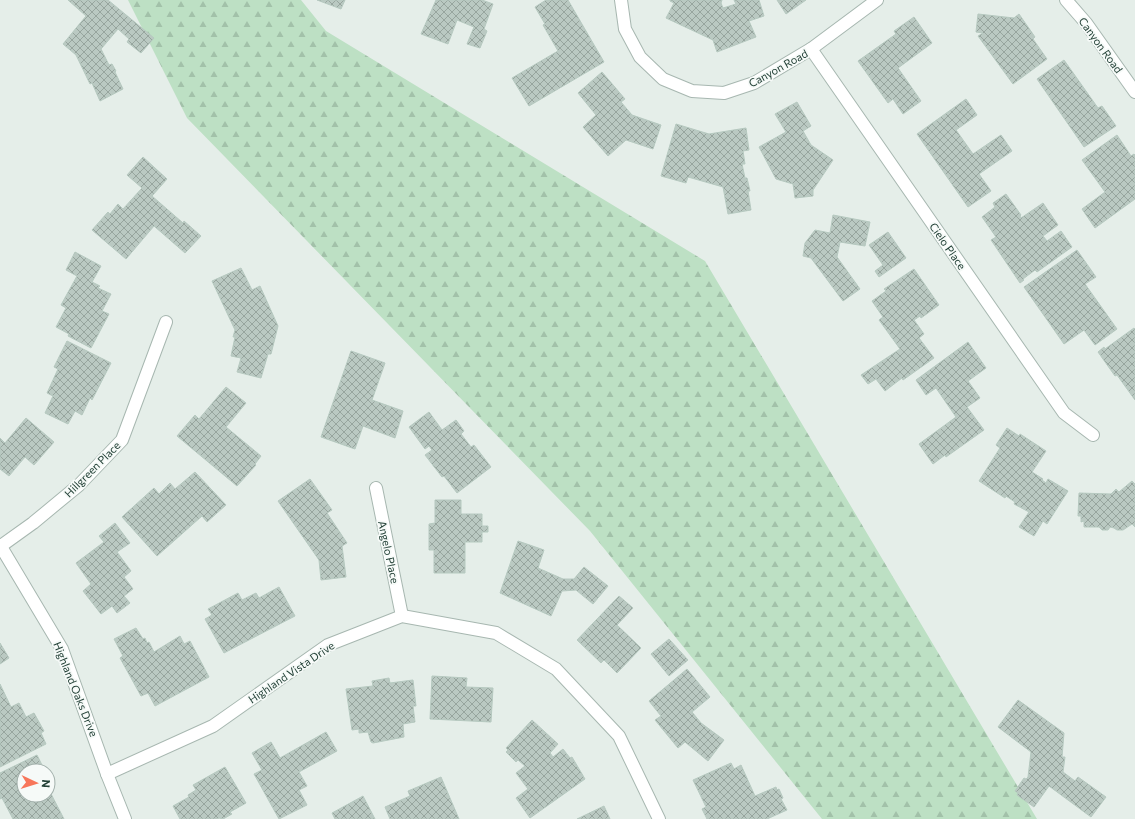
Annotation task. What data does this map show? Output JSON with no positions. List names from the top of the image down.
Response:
{
  "streets": {
    "street": [
      "Canyon Road",
      "Cielo Place",
      "Hillgreen Place",
      "Angelo Place",
      "Highland Vista Drive",
      "Highland Oaks Drive"
    ]
  },
  "crossings": [
    ["Canyon Road", "Cielo Place"],
    ["Hillgreen Place", "Highland Oaks Drive"],
    ["Angelo Place", "Highland Vista Drive"],
    ["Highland Vista Drive", "Highland Oaks Drive"]
  ],
  "north": "right"
}
